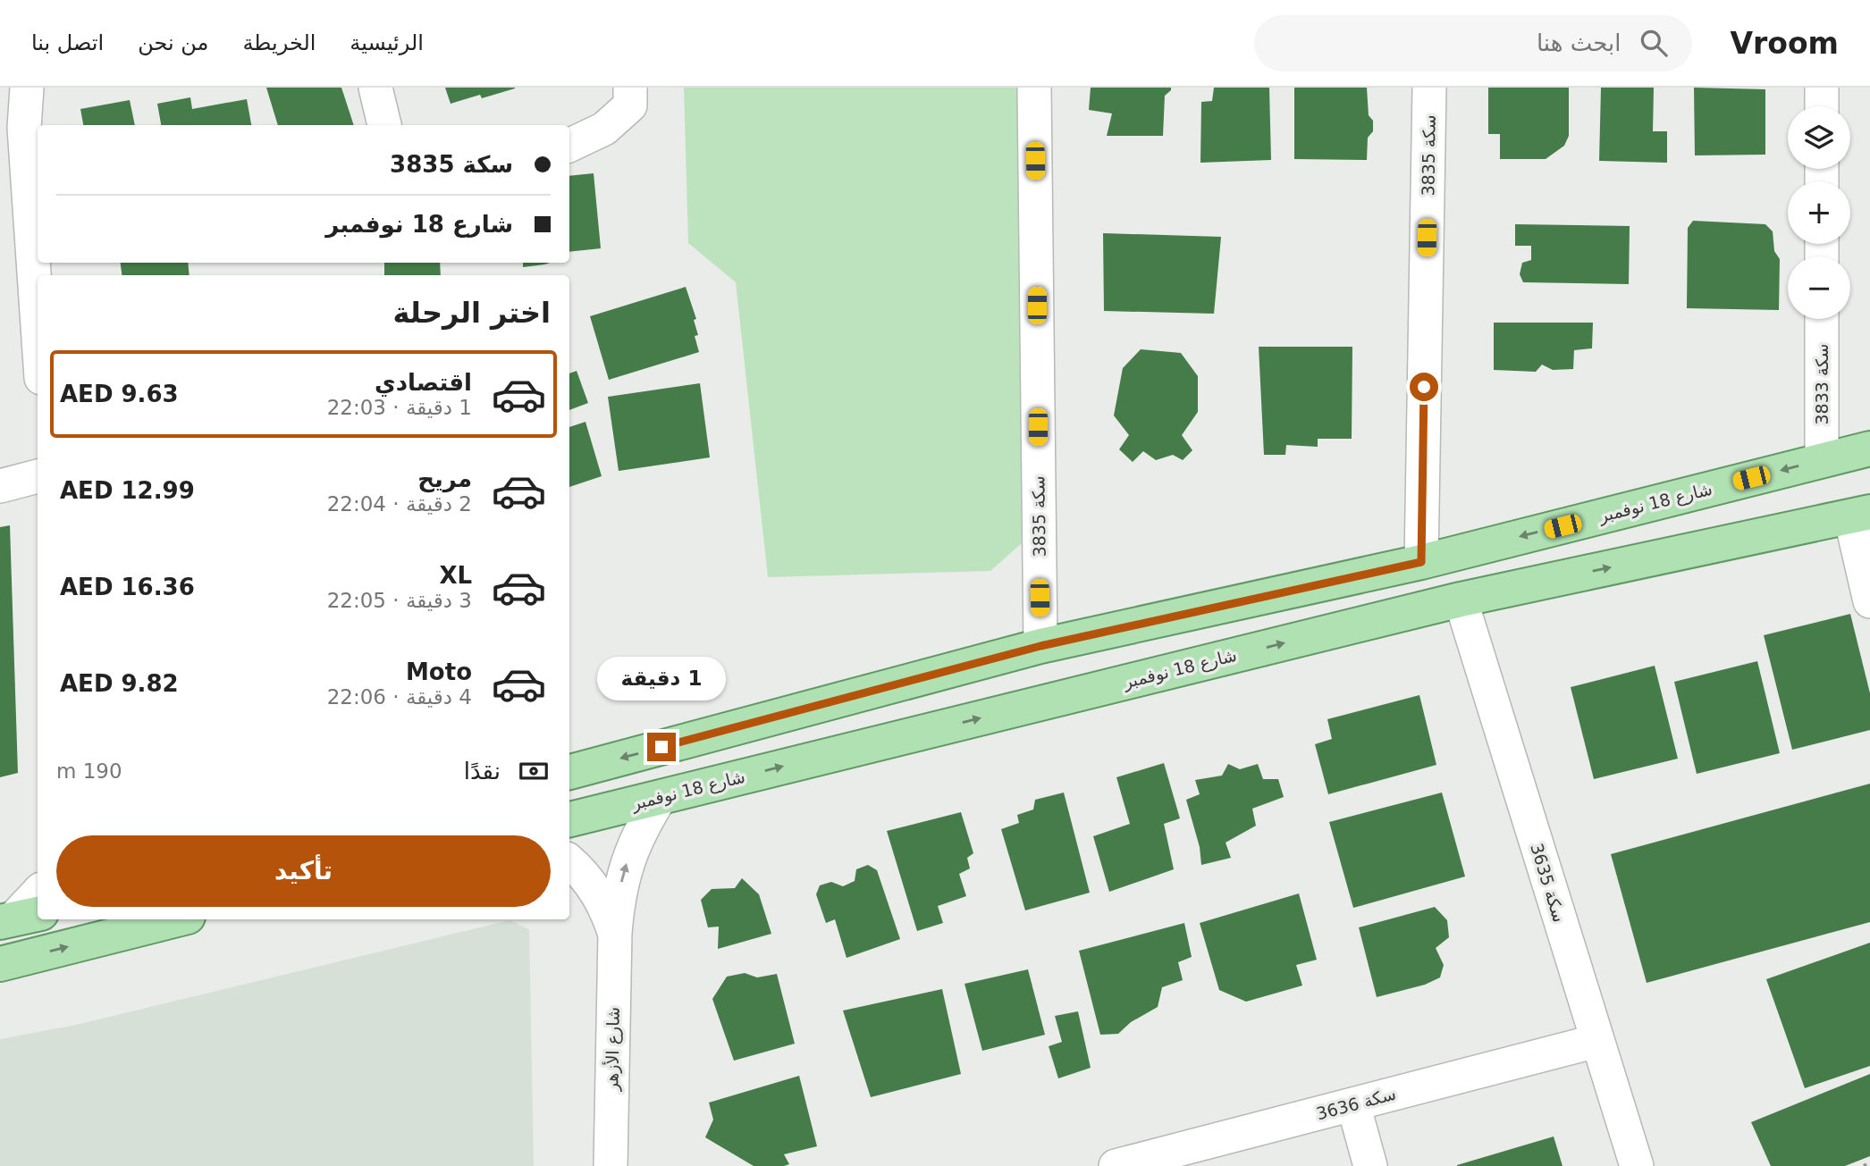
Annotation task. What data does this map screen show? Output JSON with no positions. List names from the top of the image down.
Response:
{
  "streets": {
    "main road": ["شارع 18 نوفمبر"],
    "street": [
      "سكة 3835",
      "سكة 3833",
      "سكة 3635",
      "شارع الأزهر",
      "سكة 3636"
    ]
  },
  "crossings": [
    ["سكة 3835", "شارع 18 نوفمبر"],
    ["سكة 3833", "شارع 18 نوفمبر"],
    ["شارع 18 نوفمبر", "سكة 3635"],
    ["شارع 18 نوفمبر", "شارع الأزهر"],
    ["سكة 3635", "سكة 3636"]
  ],
  "page": {
    "header": "Vroom",
    "search": "ابحث هنا",
    "nav": [
      "الرئيسية",
      "الخريطة",
      "من نحن",
      "اتصل بنا"
    ],
    "map_buttons": ["+", "−"],
    "banner": ["سكة 3835", "شارع 18 نوفمبر"],
    "heading": "اختر الرحلة",
    "list": [
      {
        "name": "اقتصادي",
        "note": "1 دقيقة · 22:03",
        "value": "AED 9.63"
      },
      {
        "name": "مريح",
        "note": "2 دقيقة · 22:04",
        "value": "AED 12.99"
      },
      {
        "name": "XL",
        "note": "3 دقيقة · 22:05",
        "value": "AED 16.36"
      },
      {
        "name": "Moto",
        "note": "4 دقيقة · 22:06",
        "value": "AED 9.82"
      }
    ],
    "bubble": "1 دقيقة",
    "pay": ["نقدًا", "190 m"],
    "buttons": "تأكيد"
  }
}
